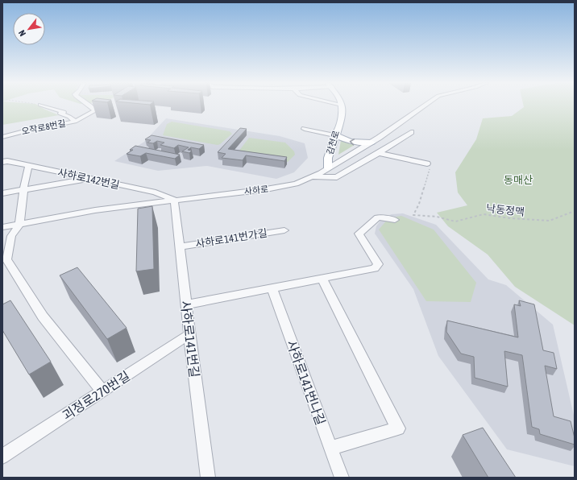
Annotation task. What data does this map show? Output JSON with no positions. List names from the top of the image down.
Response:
{
  "streets": {
    "main road": ["감천로"],
    "street": [
      "오작로8번길",
      "사하로142번길",
      "사하로",
      "사하로141번가길",
      "사하로141번길",
      "사하로141번나길",
      "괴정로270번길"
    ],
    "path": ["낙동정맥"]
  },
  "crossings": [
    ["감천로", "사하로"],
    ["사하로142번길", "사하로"],
    ["사하로142번길", "사하로141번길"],
    ["사하로", "사하로141번길"],
    ["사하로141번가길", "사하로141번길"],
    ["사하로141번길", "괴정로270번길"]
  ],
  "parks": ["동매산"],
  "north": "bottom left"
}
